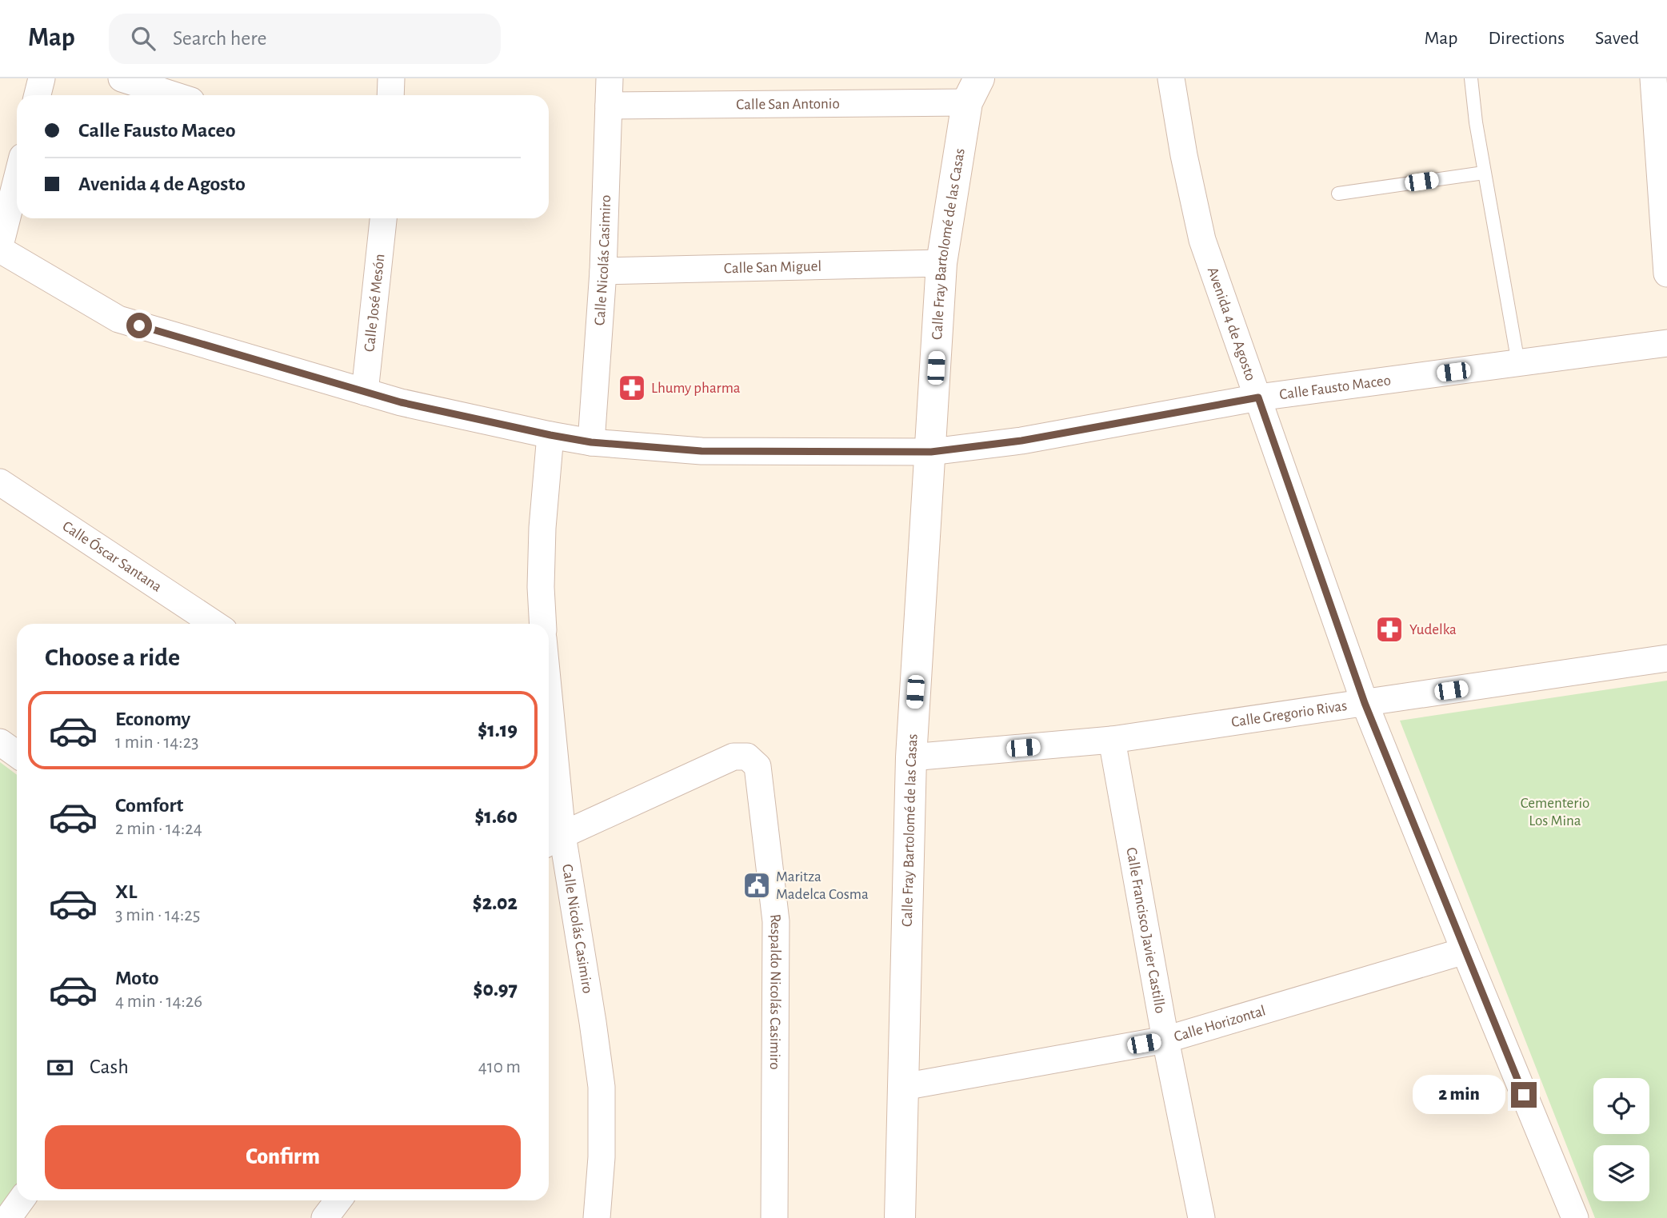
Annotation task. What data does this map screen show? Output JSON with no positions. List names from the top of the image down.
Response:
{
  "streets": {
    "main road": ["Calle Fray Bartolomé de las Casas"],
    "street": [
      "Calle San Antonio",
      "Calle Nicolás Casimiro",
      "Calle San Miguel",
      "Calle José Mesón",
      "Avenida 4 de Agosto",
      "Calle Fausto Maceo",
      "Calle Óscar Santana",
      "Calle Gregorio Rivas",
      "Calle Francisco Javier Castillo",
      "Respaldo Nicolás Casimiro",
      "Calle Horizontal"
    ]
  },
  "crossings": [
    ["Calle San Antonio", "Calle Fray Bartolomé de las Casas"],
    ["Calle San Antonio", "Calle Nicolás Casimiro"],
    ["Calle Fray Bartolomé de las Casas", "Calle San Miguel"],
    ["Calle Fray Bartolomé de las Casas", "Calle Fausto Maceo"],
    ["Calle Fray Bartolomé de las Casas", "Calle Gregorio Rivas"],
    ["Calle Fray Bartolomé de las Casas", "Calle Horizontal"],
    ["Calle Nicolás Casimiro", "Calle San Miguel"],
    ["Calle Nicolás Casimiro", "Calle Fausto Maceo"],
    ["Calle Nicolás Casimiro", "Respaldo Nicolás Casimiro"],
    ["Calle José Mesón", "Calle Fausto Maceo"],
    ["Avenida 4 de Agosto", "Calle Fausto Maceo"],
    ["Avenida 4 de Agosto", "Calle Gregorio Rivas"],
    ["Avenida 4 de Agosto", "Calle Horizontal"],
    ["Calle Gregorio Rivas", "Calle Francisco Javier Castillo"],
    ["Calle Francisco Javier Castillo", "Calle Horizontal"]
  ],
  "parks": ["Cementerio Los Mina"],
  "places": {
    "pharmacy": ["Lhumy pharma", "Yudelka"],
    "public building": ["Maritza Madelca Cosma"]
  },
  "page": {
    "header": "Map",
    "search": "Search here",
    "nav": ["Map", "Directions", "Saved"],
    "banner": ["Calle Fausto Maceo", "Avenida 4 de Agosto"],
    "heading": "Choose a ride",
    "list": [
      {
        "name": "Economy",
        "note": "1 min · 14:23",
        "value": "$1.19"
      },
      {
        "name": "Comfort",
        "note": "2 min · 14:24",
        "value": "$1.60"
      },
      {
        "name": "XL",
        "note": "3 min · 14:25",
        "value": "$2.02"
      },
      {
        "name": "Moto",
        "note": "4 min · 14:26",
        "value": "$0.97"
      }
    ],
    "pay": ["Cash", "410 m"],
    "bubble": "2 min",
    "buttons": "Confirm"
  }
}
